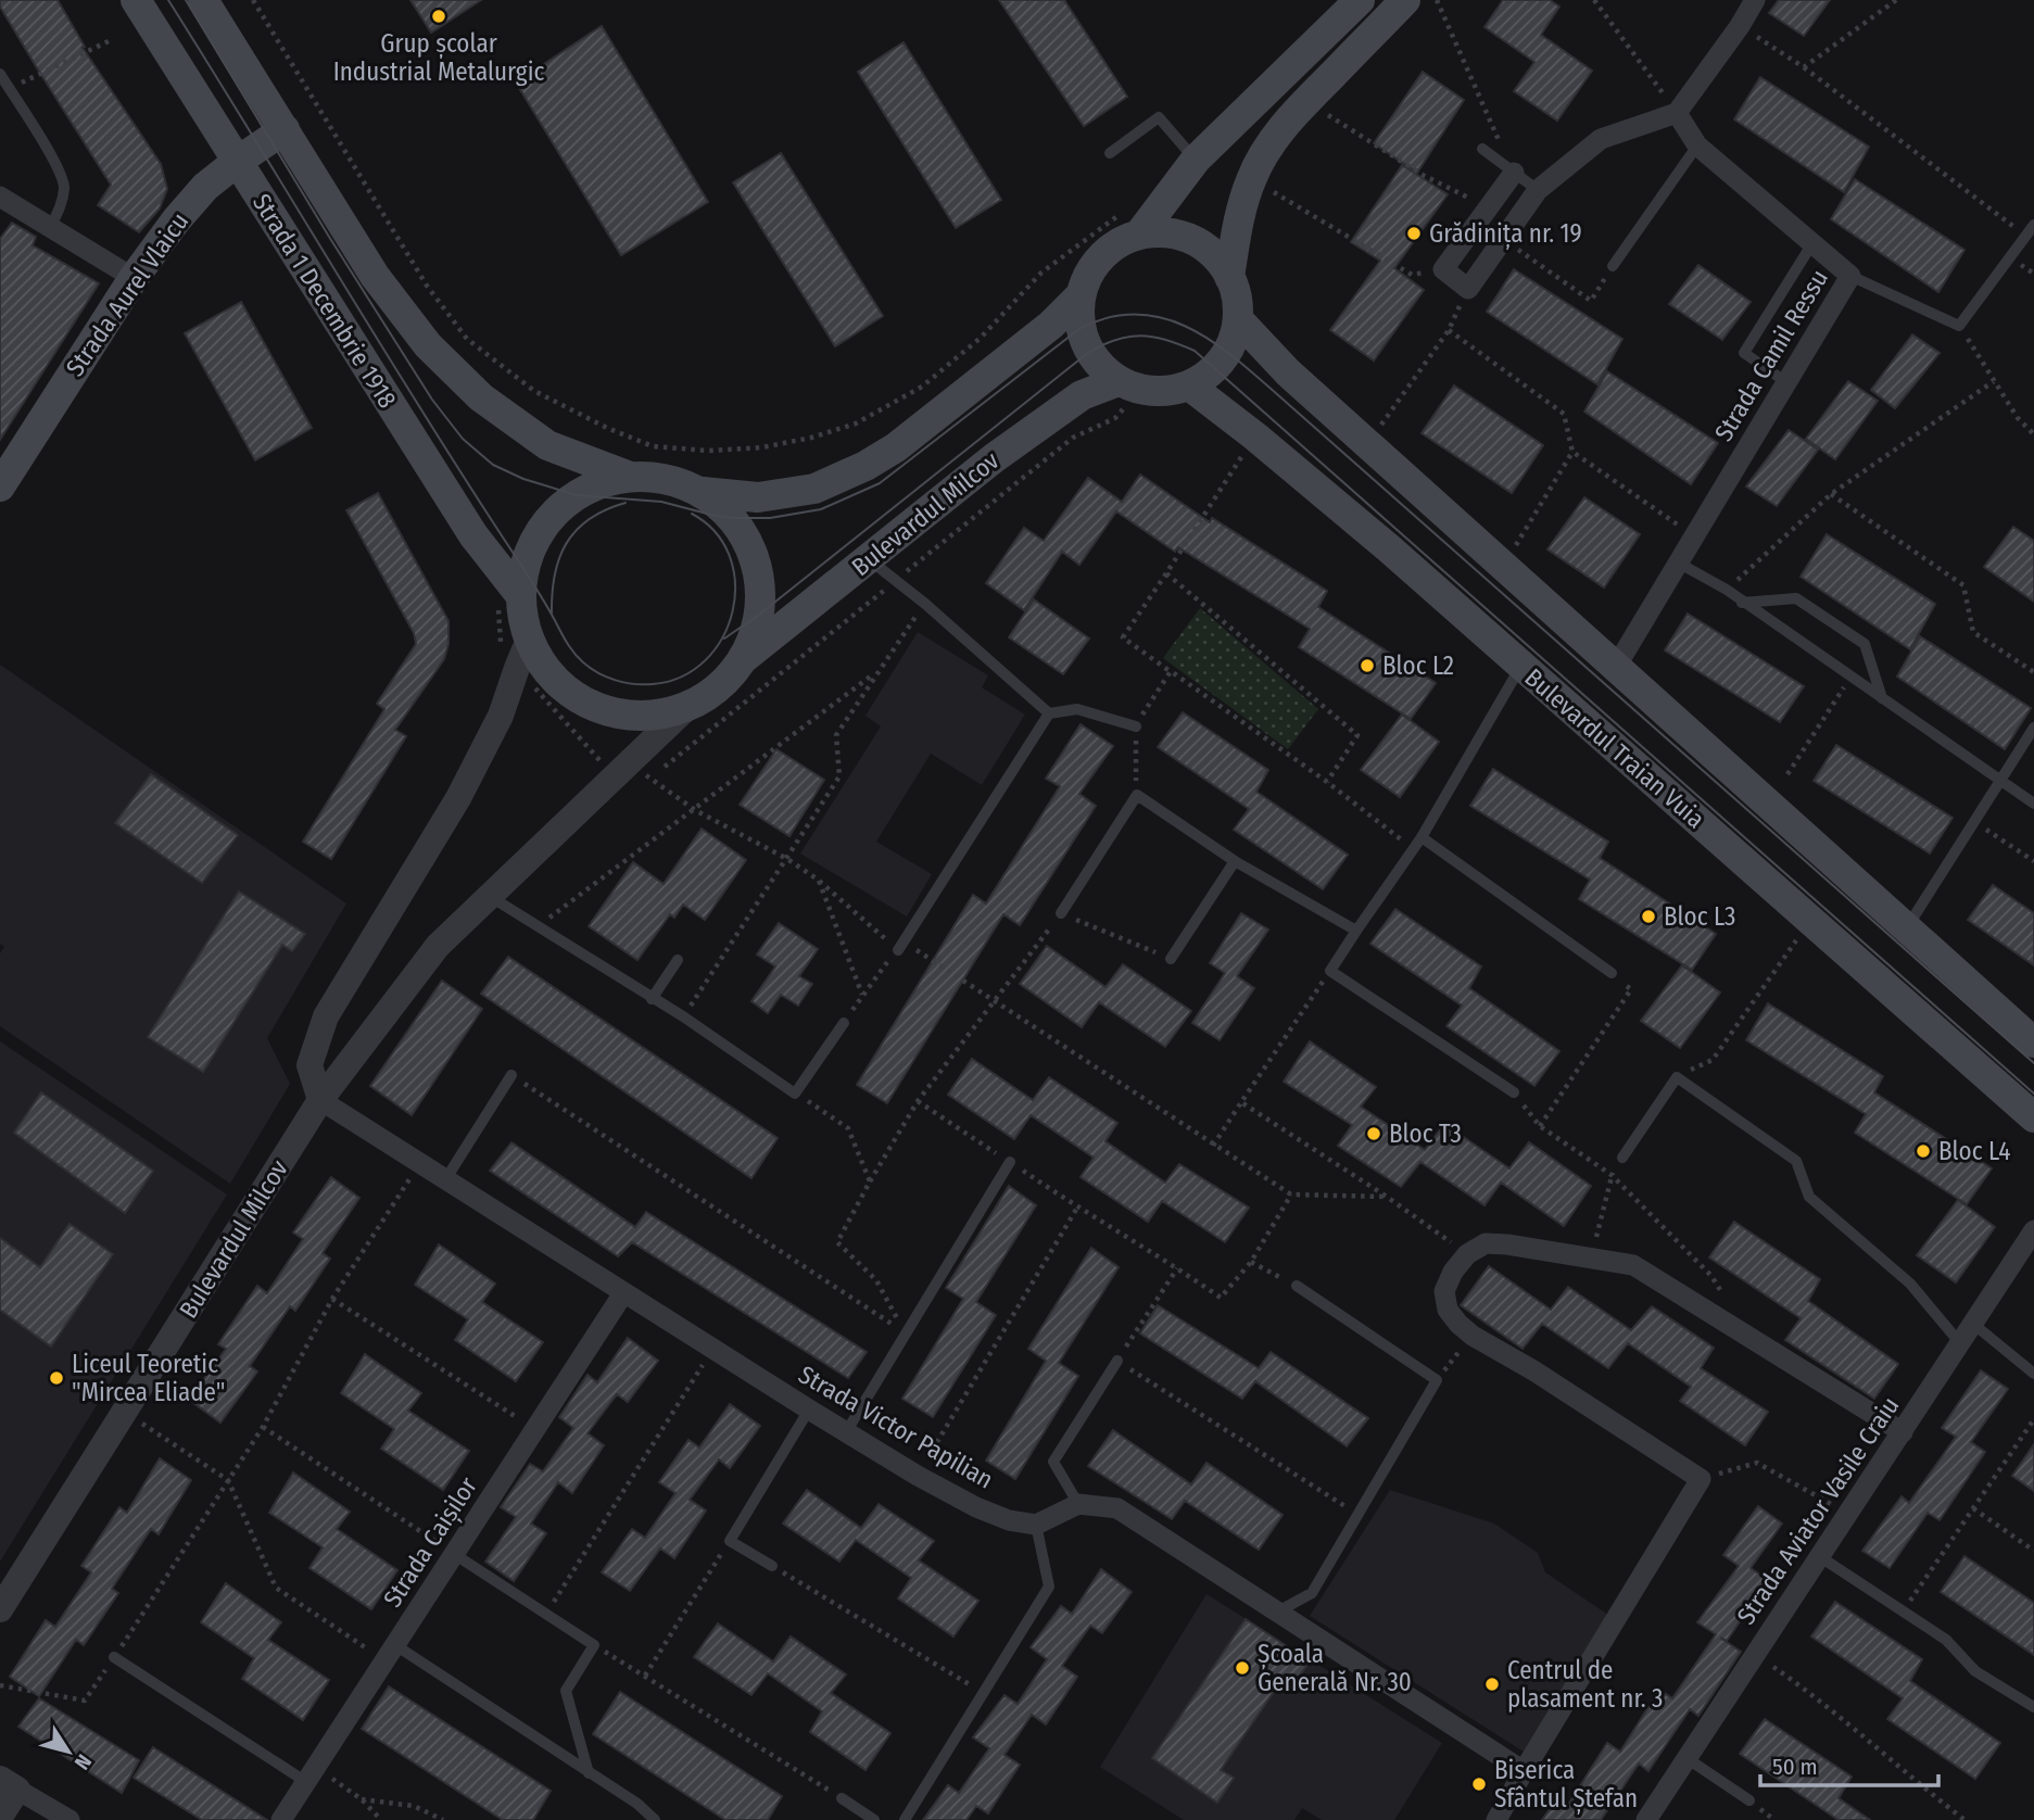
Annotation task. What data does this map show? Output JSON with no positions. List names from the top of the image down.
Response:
{
  "streets": {
    "main road": [
      "Strada Aurel Vlaicu",
      "Strada 1 Decembrie 1918",
      "Bulevardul Milcov",
      "Bulevardul Traian Vuia"
    ],
    "street": [
      "Strada Camil Ressu",
      "Strada Victor Papilian",
      "Strada Aviator Vasile Craiu",
      "Strada Caișilor"
    ]
  },
  "crossings": [
    ["Strada Aurel Vlaicu", "Strada 1 Decembrie 1918"],
    ["Strada 1 Decembrie 1918", "Bulevardul Milcov"],
    ["Bulevardul Milcov", "Bulevardul Traian Vuia"],
    ["Bulevardul Milcov", "Strada Victor Papilian"],
    ["Strada Victor Papilian", "Strada Caișilor"]
  ],
  "places": [
    "Grup școlar Industrial Metalurgic",
    "Grădinița nr. 19",
    "Bloc L2",
    "Bloc L3",
    "Bloc T3",
    "Bloc L4",
    "Liceul Teoretic \"Mircea Eliade\"",
    "Școala Generală Nr. 30",
    "Centrul de plasament nr. 3",
    "Biserica Sfântul Ștefan"
  ],
  "scale_bar": "50 m",
  "north": "bottom right"
}
